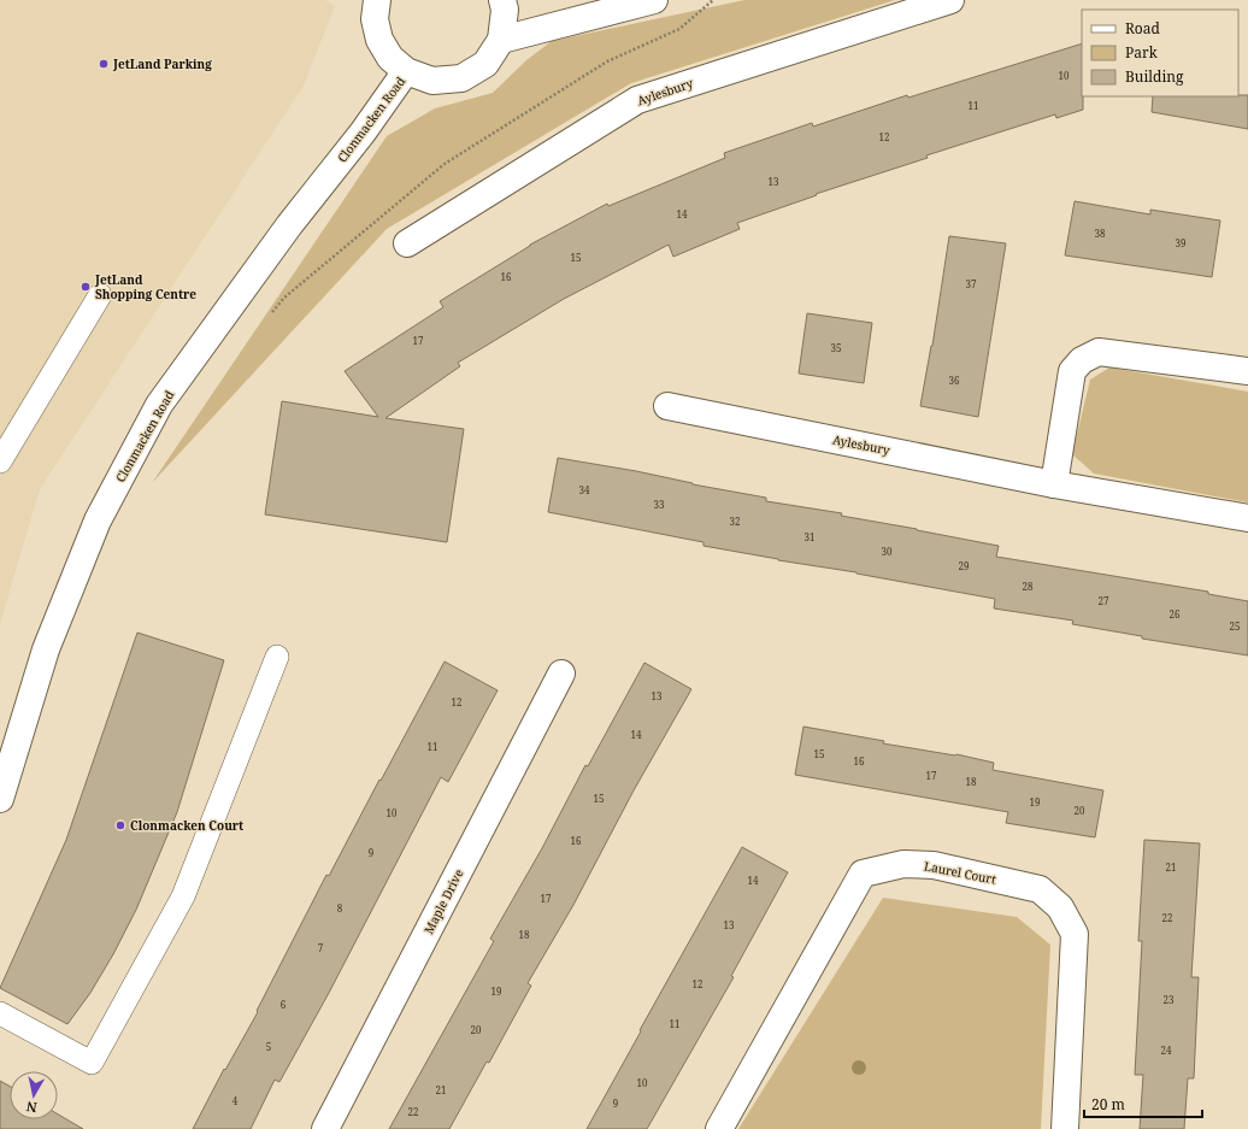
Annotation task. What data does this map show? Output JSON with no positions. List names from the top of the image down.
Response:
{
  "streets": {
    "street": [
      "Aylesbury",
      "Clonmacken Road",
      "Laurel Court",
      "Maple Drive"
    ]
  },
  "places": ["JetLand Parking", "JetLand Shopping Centre", "Clonmacken Court"],
  "house_numbers": [
    "10",
    "11",
    "12",
    "13",
    "14",
    "38",
    "39",
    "15",
    "16",
    "37",
    "17",
    "35",
    "36",
    "34",
    "33",
    "32",
    "31",
    "30",
    "29",
    "28",
    "27",
    "26",
    "25",
    "13",
    "12",
    "14",
    "11",
    "15",
    "16",
    "17",
    "18",
    "15",
    "19",
    "20",
    "10",
    "16",
    "9",
    "21",
    "14",
    "17",
    "8",
    "22",
    "13",
    "18",
    "7",
    "12",
    "19",
    "23",
    "6",
    "11",
    "20",
    "5",
    "24",
    "10",
    "21",
    "4",
    "9",
    "22"
  ],
  "legend": ["Road", "Park", "Building"],
  "scale_bar": "20 m",
  "north": "bottom"
}
